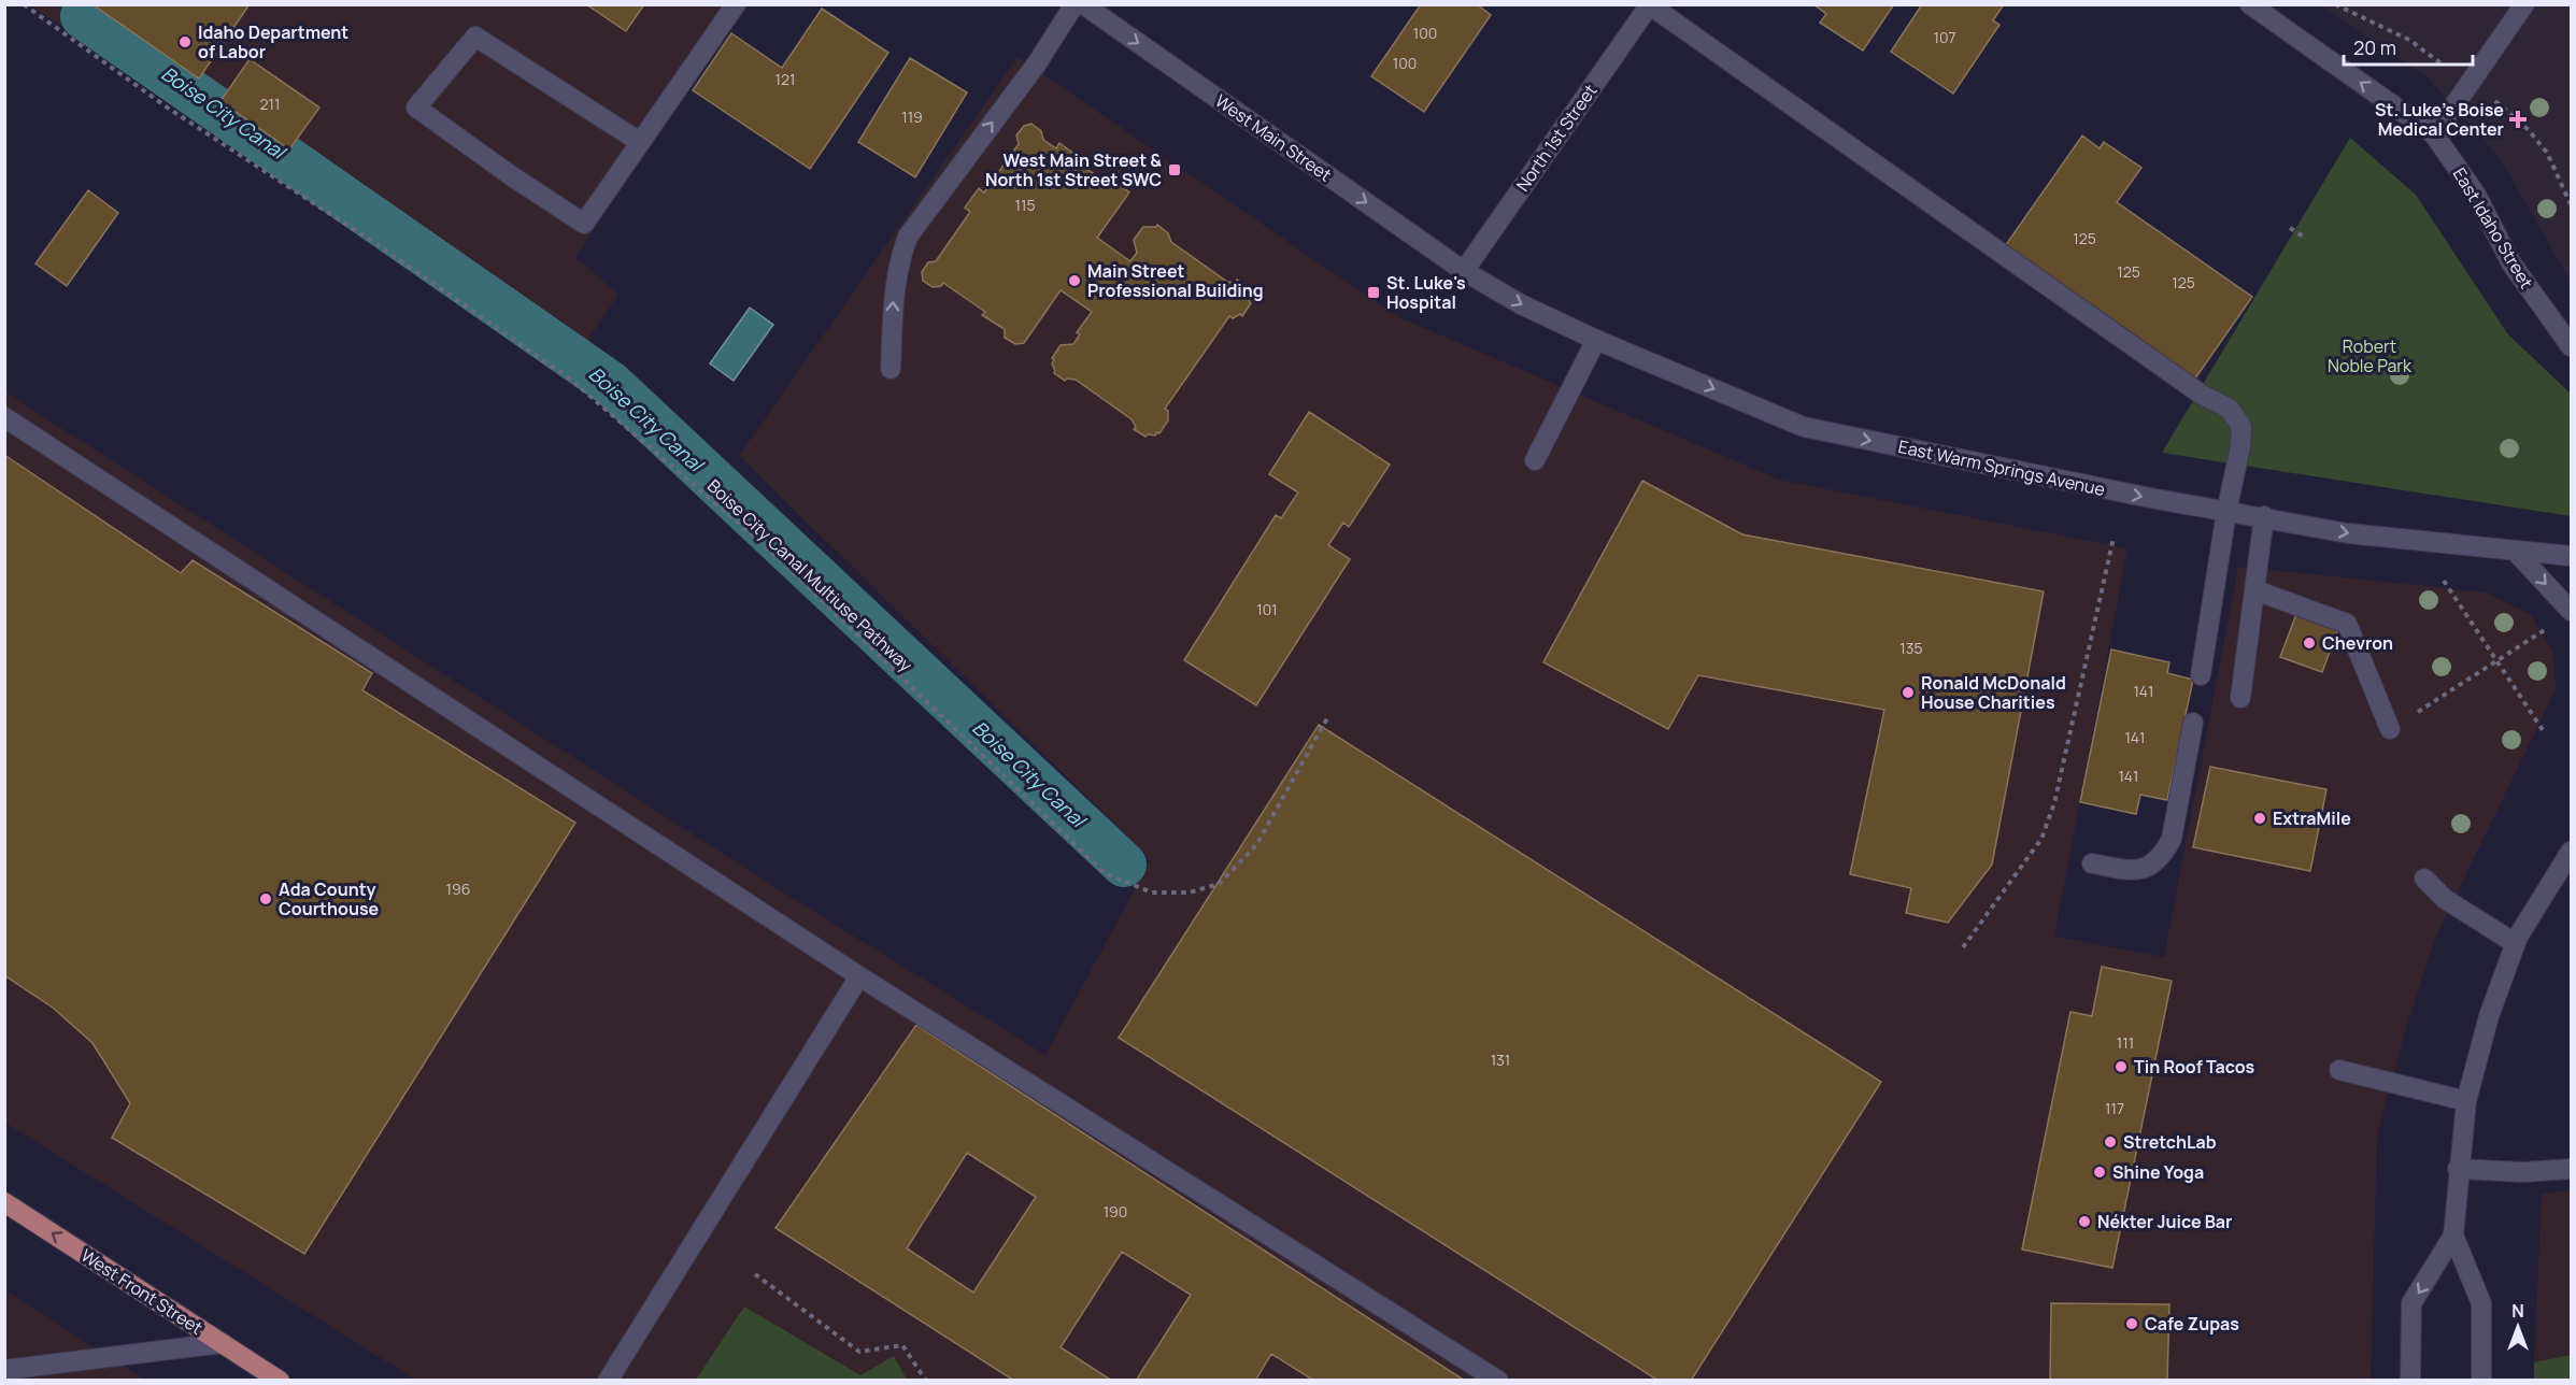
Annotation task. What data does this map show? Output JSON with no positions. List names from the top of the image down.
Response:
{
  "streets": {
    "main road": [
      "West Main Street",
      "North 1st Street",
      "East Idaho Street",
      "East Warm Springs Avenue",
      "West Front Street"
    ],
    "path": ["Boise City Canal Multiuse Pathway"]
  },
  "crossings": [
    ["West Main Street", "North 1st Street"],
    ["West Main Street", "East Warm Springs Avenue"],
    ["North 1st Street", "East Warm Springs Avenue"]
  ],
  "one_way": [
    "West Main Street",
    "East Idaho Street",
    "East Warm Springs Avenue",
    "West Front Street"
  ],
  "water": ["Boise City Canal"],
  "parks": ["Robert Noble Park"],
  "places": {
    "other": [
      "Idaho Department of Labor",
      "Main Street Professional Building",
      "Chevron",
      "Ronald McDonald House Charities",
      "ExtraMile",
      "Ada County Courthouse",
      "Tin Roof Tacos",
      "StretchLab",
      "Shine Yoga",
      "Nékter Juice Bar",
      "Cafe Zupas"
    ],
    "health": ["St. Luke's Boise Medical Center"],
    "transit": ["West Main Street & North 1st Street SWC", "St. Luke's Hospital"]
  },
  "house_numbers": [
    "100",
    "107",
    "100",
    "121",
    "211",
    "119",
    "115",
    "125",
    "125",
    "125",
    "101",
    "135",
    "141",
    "141",
    "141",
    "196",
    "111",
    "131",
    "117",
    "190"
  ],
  "scale_bar": "20 m",
  "north": "top"
}
